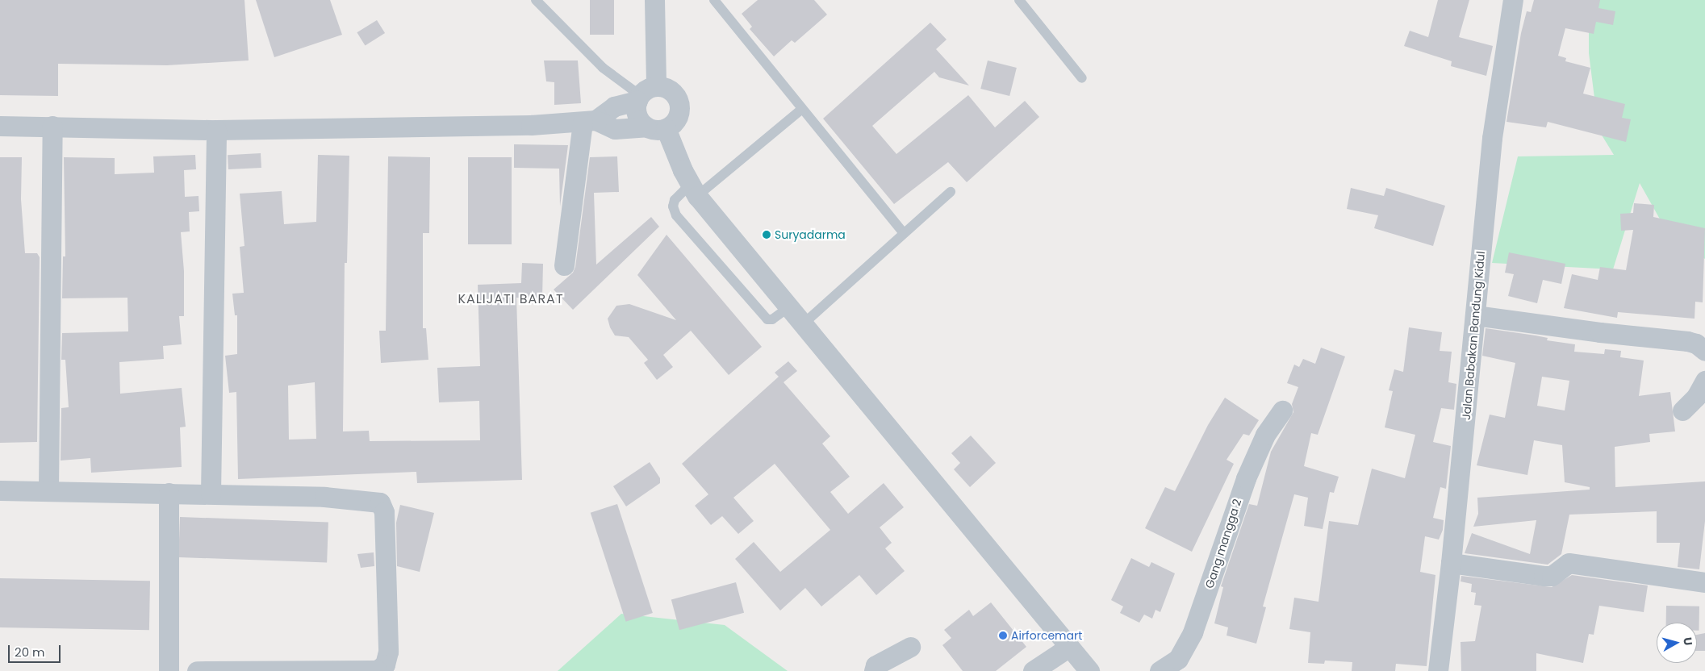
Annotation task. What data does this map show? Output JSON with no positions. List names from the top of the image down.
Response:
{
  "streets": {
    "street": ["Jalan Babakan Bandung Kidul", "Gang mangga 2"]
  },
  "districts": ["KALIJATI BARAT"],
  "places": ["Suryadarma", "Airforcemart"],
  "scale_bar": "20 m",
  "north": "right"
}
